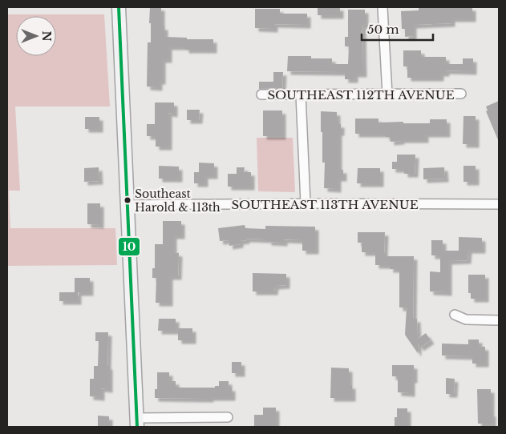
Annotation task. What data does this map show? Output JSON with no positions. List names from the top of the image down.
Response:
{
  "streets": {
    "street": ["SOUTHEAST 112TH AVENUE", "SOUTHEAST 113TH AVENUE"]
  },
  "places": ["Southeast Harold & 113th"],
  "lines": ["transit line 10"],
  "scale_bar": "50 m",
  "north": "right"
}
